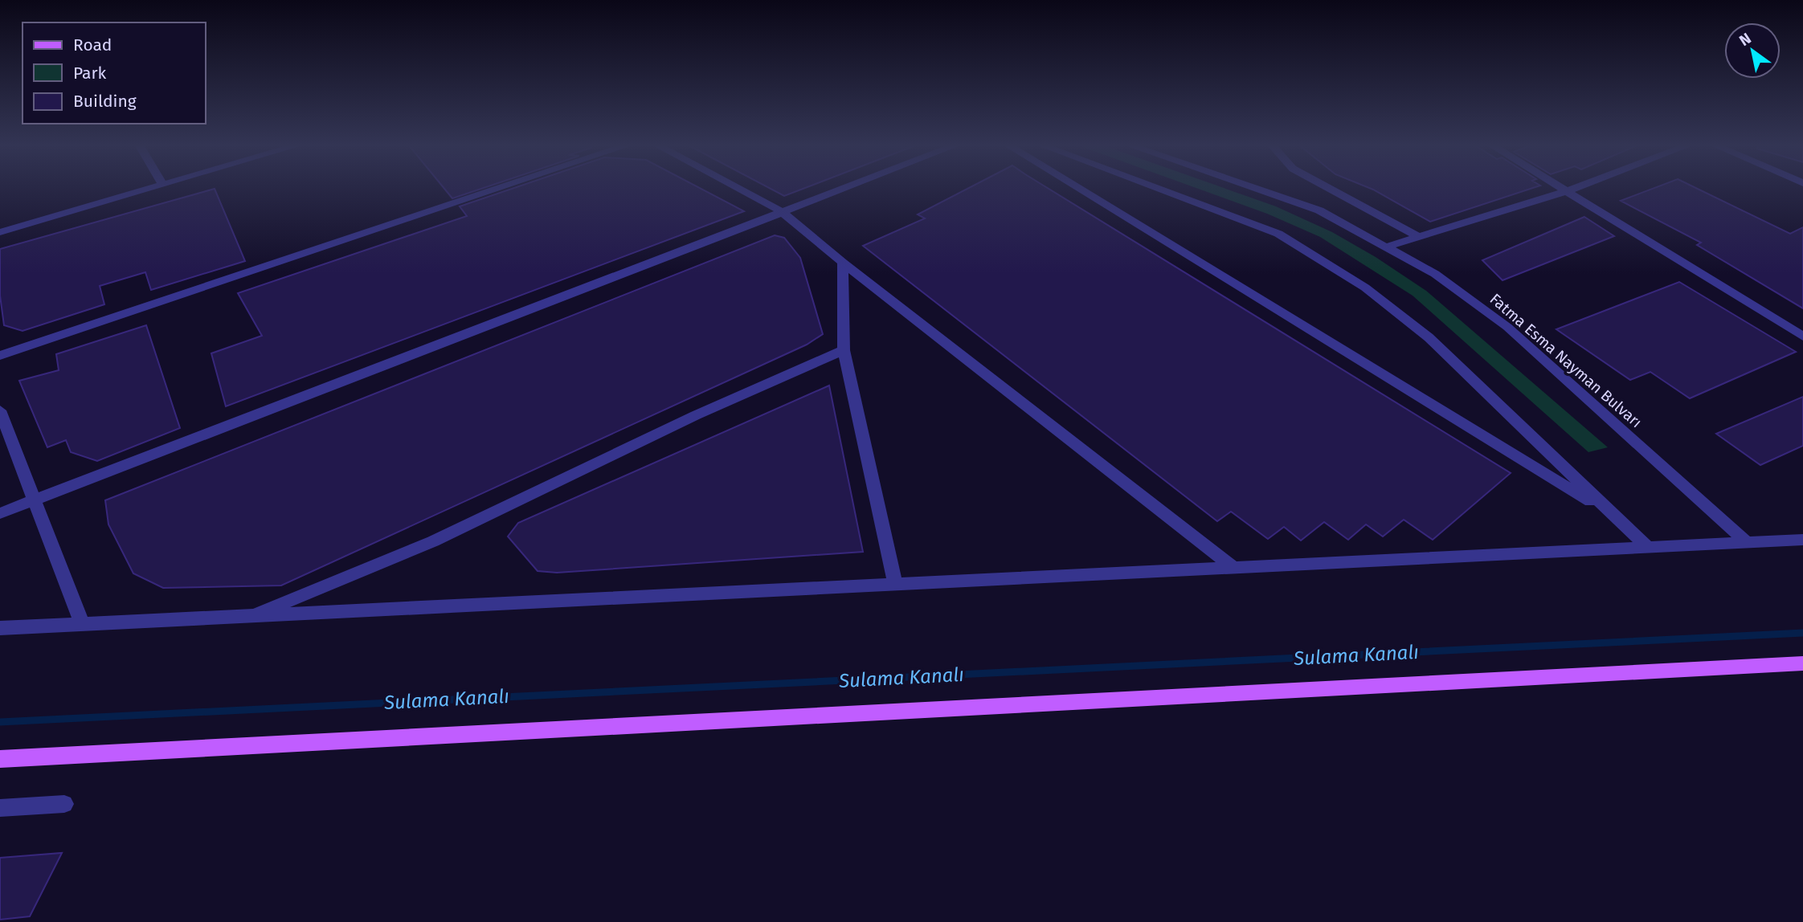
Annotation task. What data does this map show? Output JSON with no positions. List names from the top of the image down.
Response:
{
  "streets": {
    "street": ["Fatma Esma Nayman Bulvarı"]
  },
  "water": ["Sulama Kanalı"],
  "legend": ["Road", "Park", "Building"],
  "north": "top left"
}
